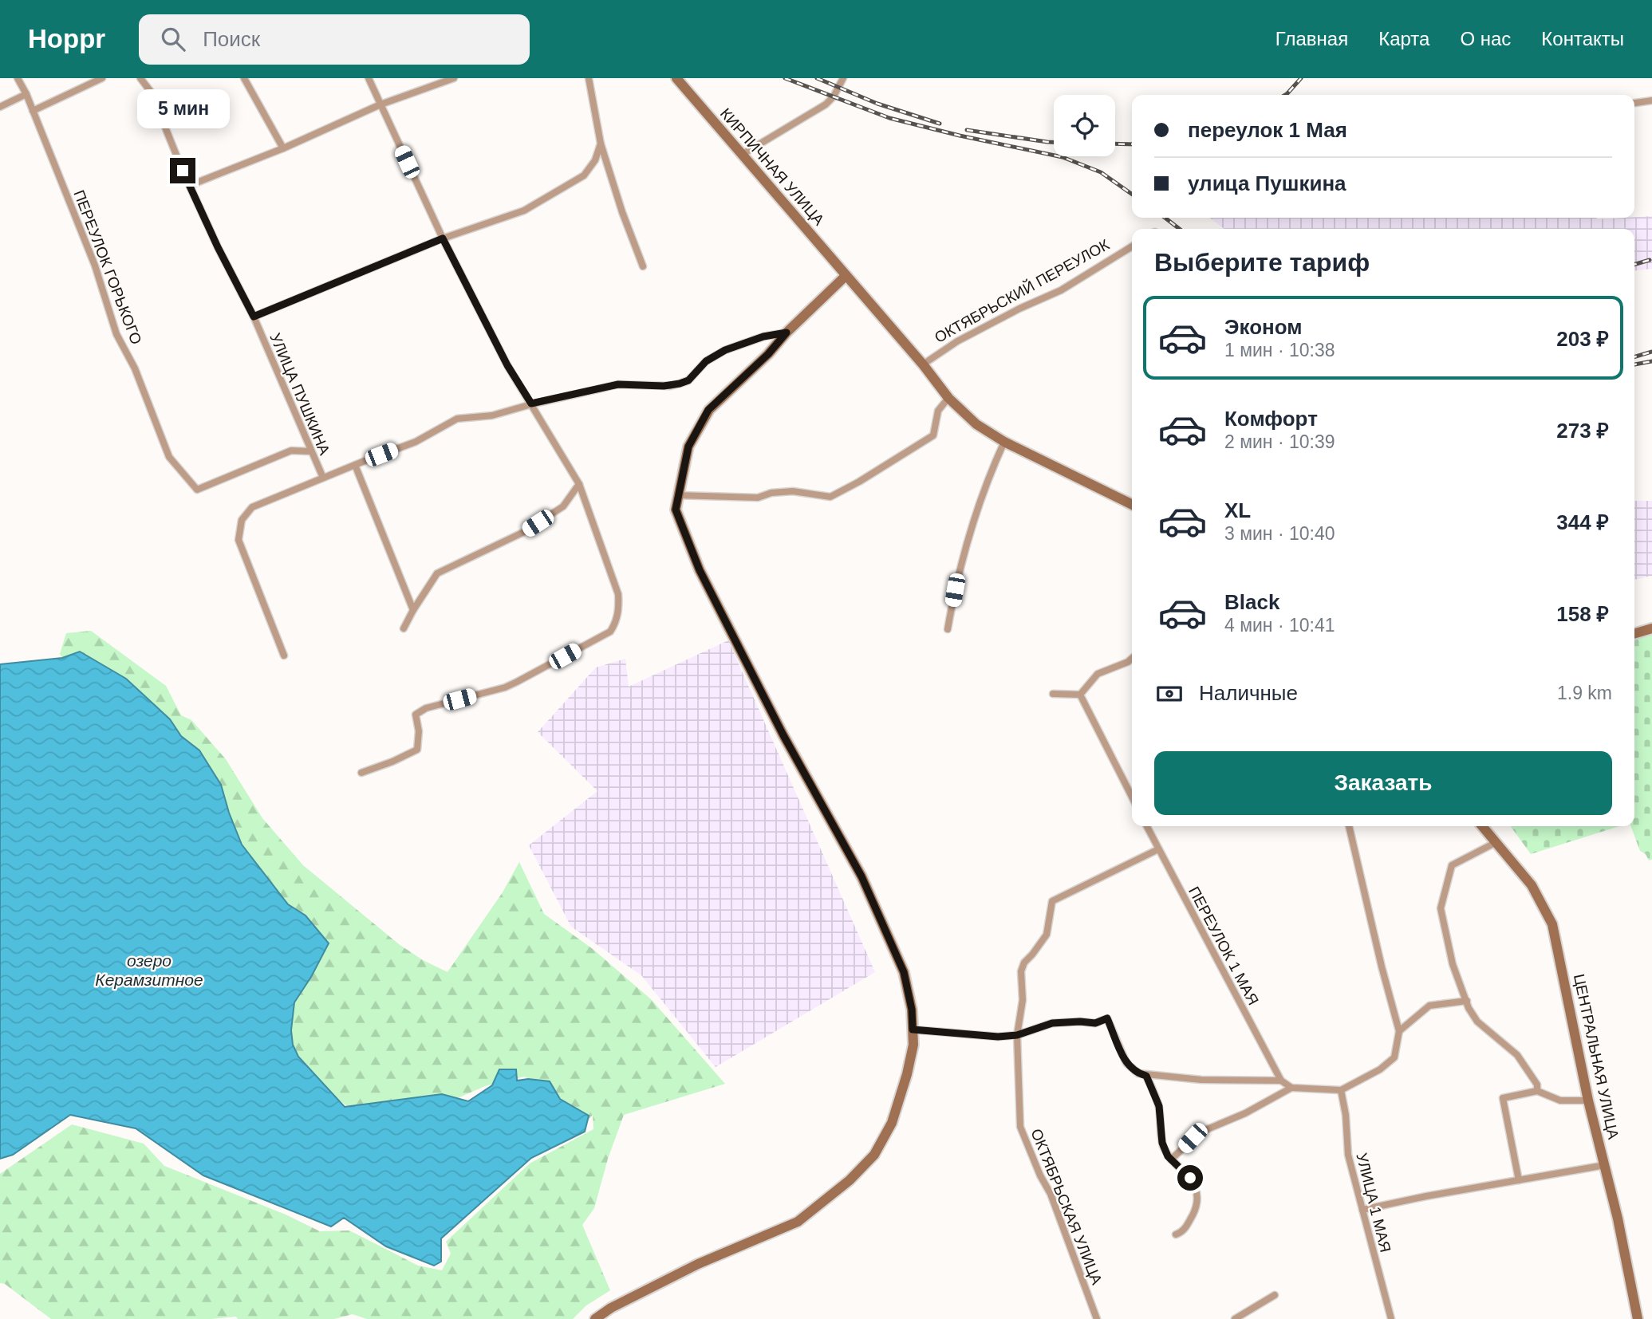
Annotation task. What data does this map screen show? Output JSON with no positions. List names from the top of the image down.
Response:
{
  "streets": {
    "street": [
      "КИРПИЧНАЯ УЛИЦА",
      "ПЕРЕУЛОК ГОРЬКОГО",
      "ОКТЯБРЬСКИЙ ПЕРЕУЛОК",
      "УЛИЦА ПУШКИНА",
      "ПЕРЕУЛОК 1 МАЯ",
      "ЦЕНТРАЛЬНАЯ УЛИЦА",
      "УЛИЦА 1 МАЯ",
      "ОКТЯБРЬСКАЯ УЛИЦА"
    ]
  },
  "crossings": [
    ["ПЕРЕУЛОК ГОРЬКОГО", "УЛИЦА ПУШКИНА"],
    ["ПЕРЕУЛОК 1 МАЯ", "ОКТЯБРЬСКАЯ УЛИЦА"]
  ],
  "water": ["озеро Керамзитное"],
  "page": {
    "header": "Hoppr",
    "search": "Поиск",
    "nav": [
      "Главная",
      "Карта",
      "О нас",
      "Контакты"
    ],
    "bubble": "5 мин",
    "banner": ["переулок 1 Мая", "улица Пушкина"],
    "heading": "Выберите тариф",
    "list": [
      {
        "name": "Эконом",
        "note": "1 мин · 10:38",
        "value": "203 ₽"
      },
      {
        "name": "Комфорт",
        "note": "2 мин · 10:39",
        "value": "273 ₽"
      },
      {
        "name": "XL",
        "note": "3 мин · 10:40",
        "value": "344 ₽"
      },
      {
        "name": "Black",
        "note": "4 мин · 10:41",
        "value": "158 ₽"
      }
    ],
    "pay": ["Наличные", "1.9 km"],
    "buttons": "Заказать"
  }
}
